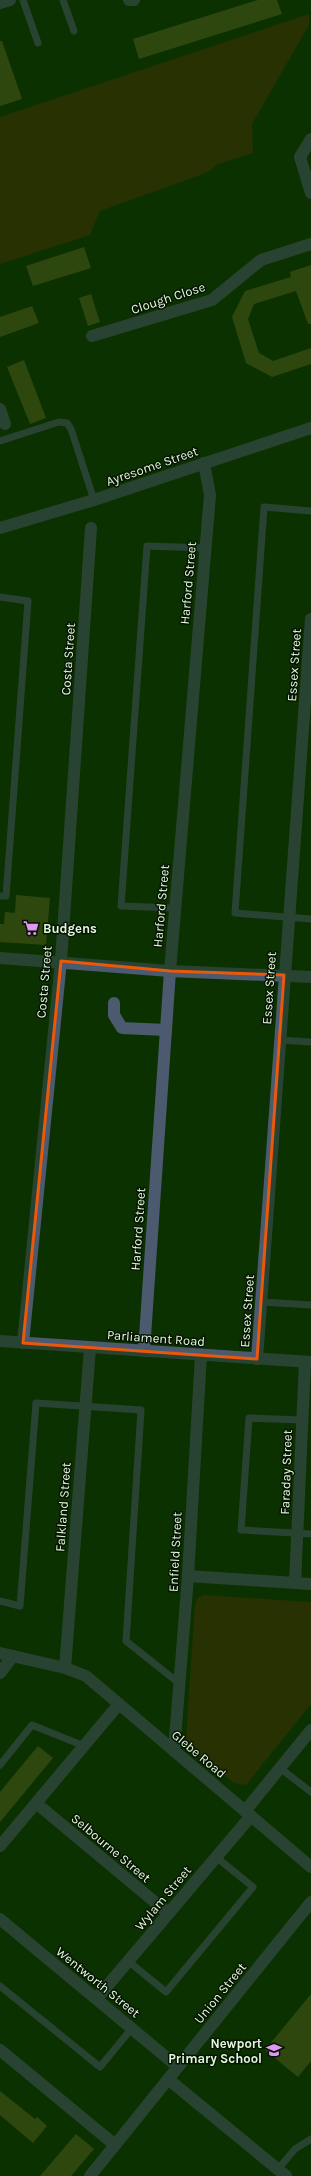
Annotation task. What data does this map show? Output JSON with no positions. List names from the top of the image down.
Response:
{
  "streets": {
    "street": [
      "Clough Close",
      "Ayresome Street",
      "Harford Street",
      "Costa Street",
      "Essex Street",
      "Parliament Road",
      "Faraday Street",
      "Falkland Street",
      "Enfield Street",
      "Glebe Road",
      "Selbourne Street",
      "Wylam Street",
      "Wentworth Street",
      "Union Street"
    ]
  },
  "crossings": [
    ["Ayresome Street", "Harford Street"],
    ["Harford Street", "Parliament Road"],
    ["Costa Street", "Parliament Road"],
    ["Essex Street", "Parliament Road"],
    ["Parliament Road", "Faraday Street"],
    ["Parliament Road", "Falkland Street"],
    ["Parliament Road", "Enfield Street"],
    ["Falkland Street", "Glebe Road"],
    ["Enfield Street", "Glebe Road"],
    ["Glebe Road", "Wylam Street"],
    ["Selbourne Street", "Wylam Street"],
    ["Wylam Street", "Wentworth Street"],
    ["Wentworth Street", "Union Street"]
  ],
  "places": {
    "supermarket": ["Budgens"],
    "school or university": ["Newport Primary School"]
  }
}
